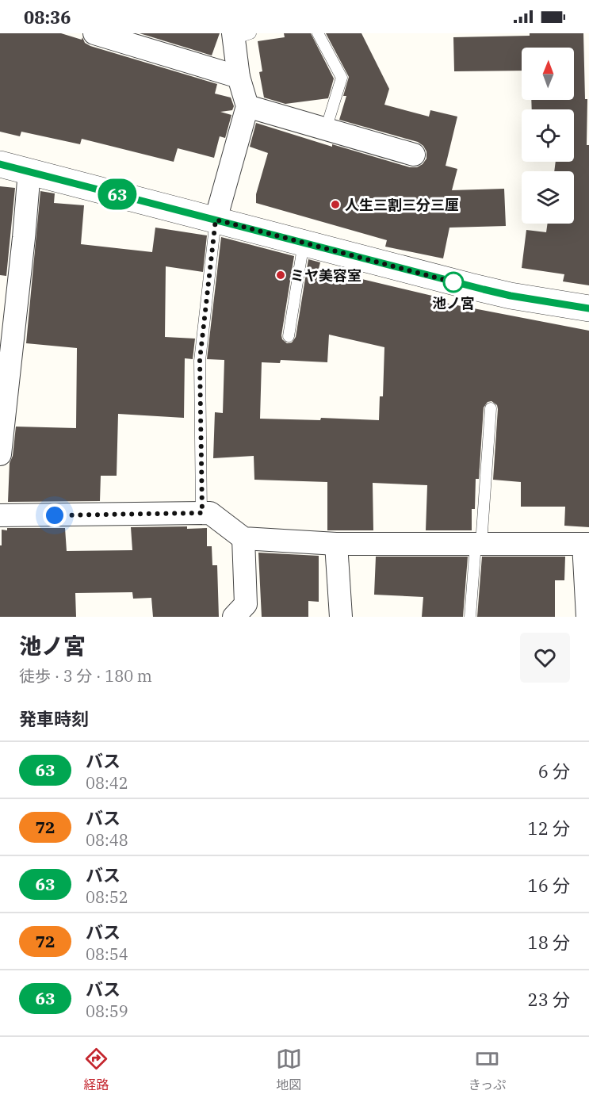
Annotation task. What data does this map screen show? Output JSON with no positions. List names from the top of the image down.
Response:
{
  "places": ["人生三割三分三厘", "ミヤ美容室", "池ノ宮"],
  "lines": ["bus line 63"],
  "north": "top",
  "page": {
    "status": "08:36",
    "on_map": "63",
    "heading": [
      ["池ノ宮", "徒歩 · 3 分 · 180 m"],
      "発車時刻"
    ],
    "list": [
      {
        "mark": "63",
        "name": "バス",
        "note": "08:42",
        "value": "6 分"
      },
      {
        "mark": "72",
        "name": "バス",
        "note": "08:48",
        "value": "12 分"
      },
      {
        "mark": "63",
        "name": "バス",
        "note": "08:52",
        "value": "16 分"
      },
      {
        "mark": "72",
        "name": "バス",
        "note": "08:54",
        "value": "18 分"
      },
      {
        "mark": "63",
        "name": "バス",
        "note": "08:59",
        "value": "23 分"
      }
    ],
    "tabs": ["経路", "地図", "きっぷ"]
  }
}
